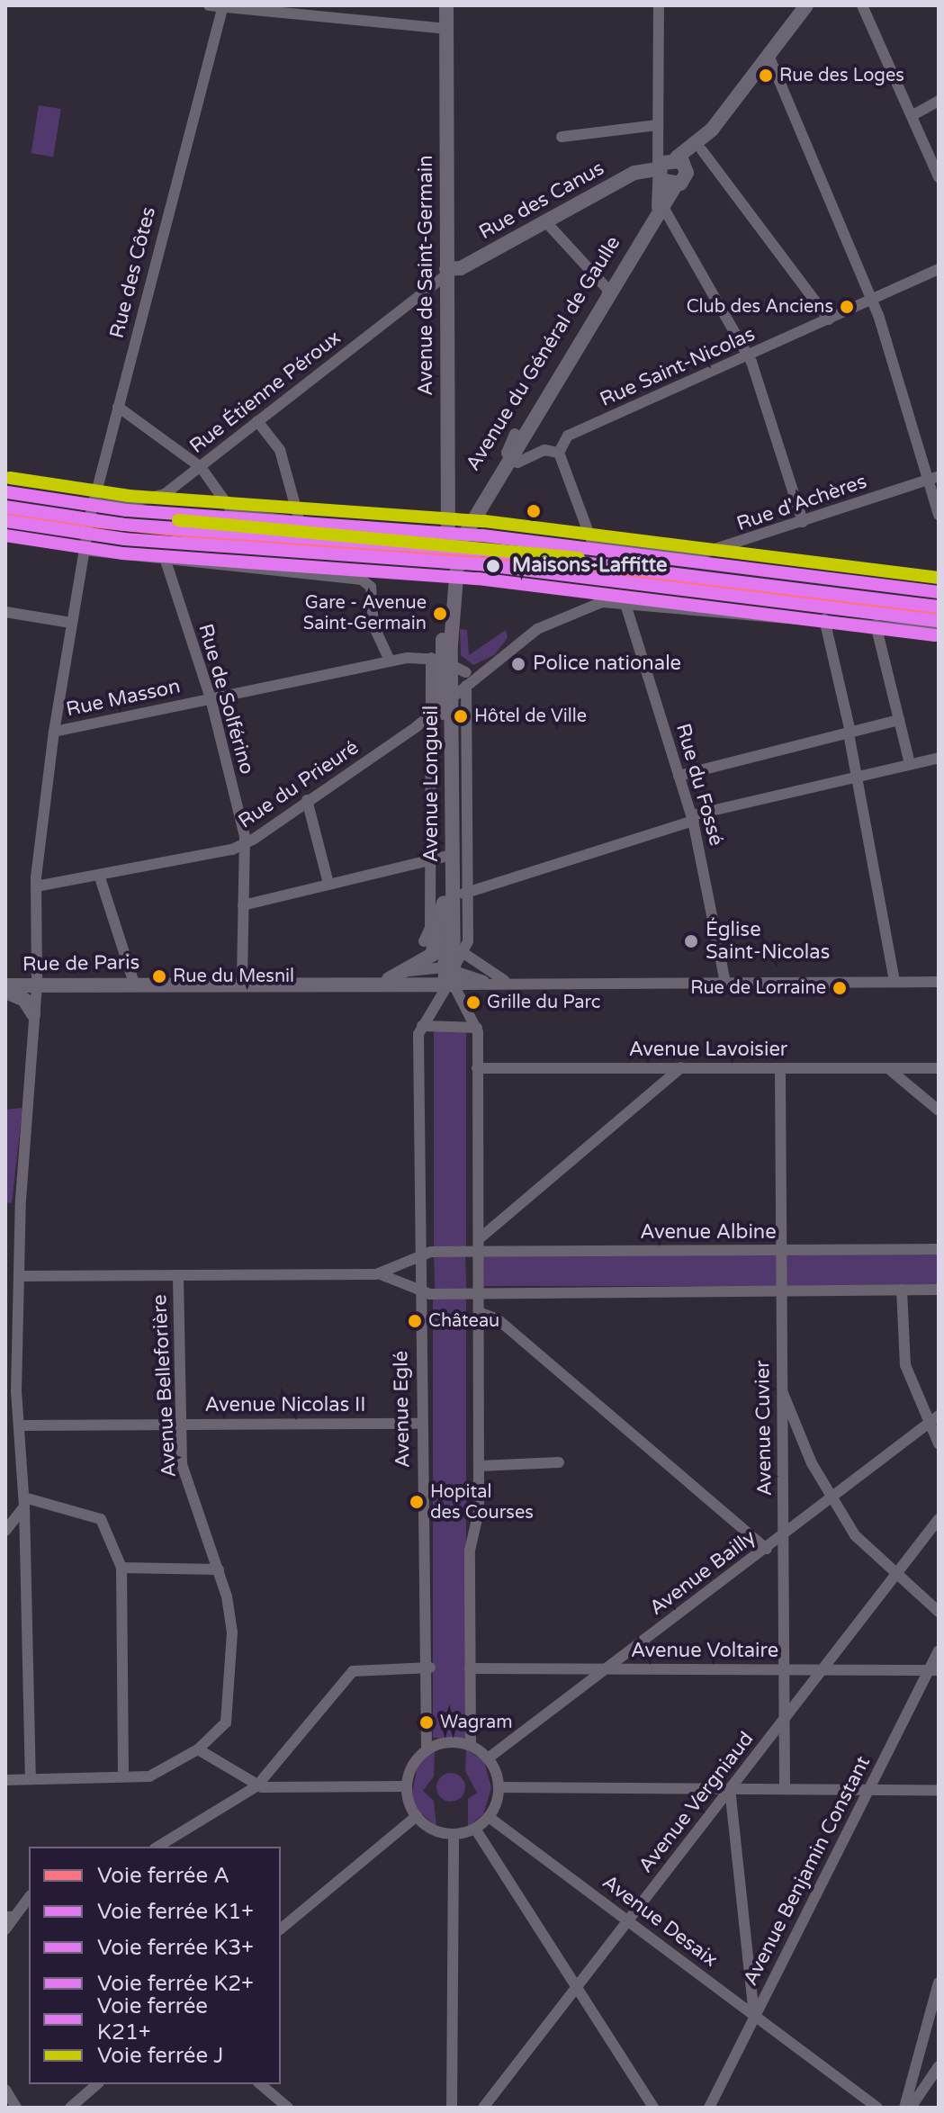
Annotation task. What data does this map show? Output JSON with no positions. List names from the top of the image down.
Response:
{
  "streets": {
    "main road": [
      "Rue des Canus",
      "Avenue de Saint-Germain",
      "Avenue du Général de Gaulle",
      "Avenue Longueil",
      "Rue de Paris"
    ],
    "street": [
      "Rue des Côtes",
      "Rue Saint-Nicolas",
      "Rue Étienne Péroux",
      "Rue d'Achères",
      "Rue Masson",
      "Rue de Solférino",
      "Rue du Prieuré",
      "Rue du Fossé",
      "Avenue Lavoisier",
      "Avenue Albine",
      "Avenue Belleforière",
      "Avenue Nicolas II",
      "Avenue Eglé",
      "Avenue Cuvier",
      "Avenue Bailly",
      "Avenue Voltaire",
      "Avenue Vergniaud",
      "Avenue Benjamin Constant",
      "Avenue Desaix"
    ]
  },
  "crossings": [
    ["Rue des Canus", "Avenue de Saint-Germain"],
    ["Rue des Canus", "Avenue du Général de Gaulle"],
    ["Rue des Canus", "Rue Étienne Péroux"],
    ["Rue des Côtes", "Rue Étienne Péroux"],
    ["Avenue de Saint-Germain", "Avenue du Général de Gaulle"],
    ["Avenue de Saint-Germain", "Rue Étienne Péroux"],
    ["Avenue de Saint-Germain", "Avenue Longueil"],
    ["Rue Saint-Nicolas", "Rue d'Achères"],
    ["Rue Masson", "Rue de Solférino"],
    ["Rue Masson", "Avenue Longueil"],
    ["Rue Masson", "Rue du Prieuré"],
    ["Rue de Solférino", "Rue du Prieuré"],
    ["Rue de Solférino", "Rue de Paris"],
    ["Avenue Longueil", "Rue du Prieuré"],
    ["Avenue Longueil", "Rue de Paris"],
    ["Avenue Longueil", "Avenue Eglé"],
    ["Rue du Prieuré", "Rue du Fossé"],
    ["Rue de Paris", "Avenue Eglé"],
    ["Avenue Lavoisier", "Avenue Cuvier"],
    ["Avenue Albine", "Avenue Eglé"],
    ["Avenue Albine", "Avenue Cuvier"],
    ["Avenue Belleforière", "Avenue Nicolas II"],
    ["Avenue Nicolas II", "Avenue Eglé"],
    ["Avenue Eglé", "Avenue Bailly"],
    ["Avenue Eglé", "Avenue Desaix"],
    ["Avenue Cuvier", "Avenue Bailly"],
    ["Avenue Cuvier", "Avenue Voltaire"],
    ["Avenue Cuvier", "Avenue Vergniaud"],
    ["Avenue Bailly", "Avenue Voltaire"],
    ["Avenue Bailly", "Avenue Desaix"],
    ["Avenue Voltaire", "Avenue Vergniaud"],
    ["Avenue Voltaire", "Avenue Benjamin Constant"],
    ["Avenue Vergniaud", "Avenue Desaix"],
    ["Avenue Benjamin Constant", "Avenue Desaix"]
  ],
  "places": [
    "Rue des Loges",
    "Club des Anciens",
    "Maisons-Laffitte",
    "Gare - Avenue Saint-Germain",
    "Police nationale",
    "Hôtel de Ville",
    "Église Saint-Nicolas",
    "Rue du Mesnil",
    "Rue de Lorraine",
    "Grille du Parc",
    "Château",
    "Hopital des Courses",
    "Wagram"
  ],
  "lines": [
    "rail line J",
    "rail line K2+",
    "rail line K1+",
    "rail line A",
    "rail line K3+",
    "rail line K21+"
  ],
  "legend": [
    "Voie ferrée A",
    "Voie ferrée K1+",
    "Voie ferrée K3+",
    "Voie ferrée K2+",
    "Voie ferrée K21+",
    "Voie ferrée J"
  ]
}
